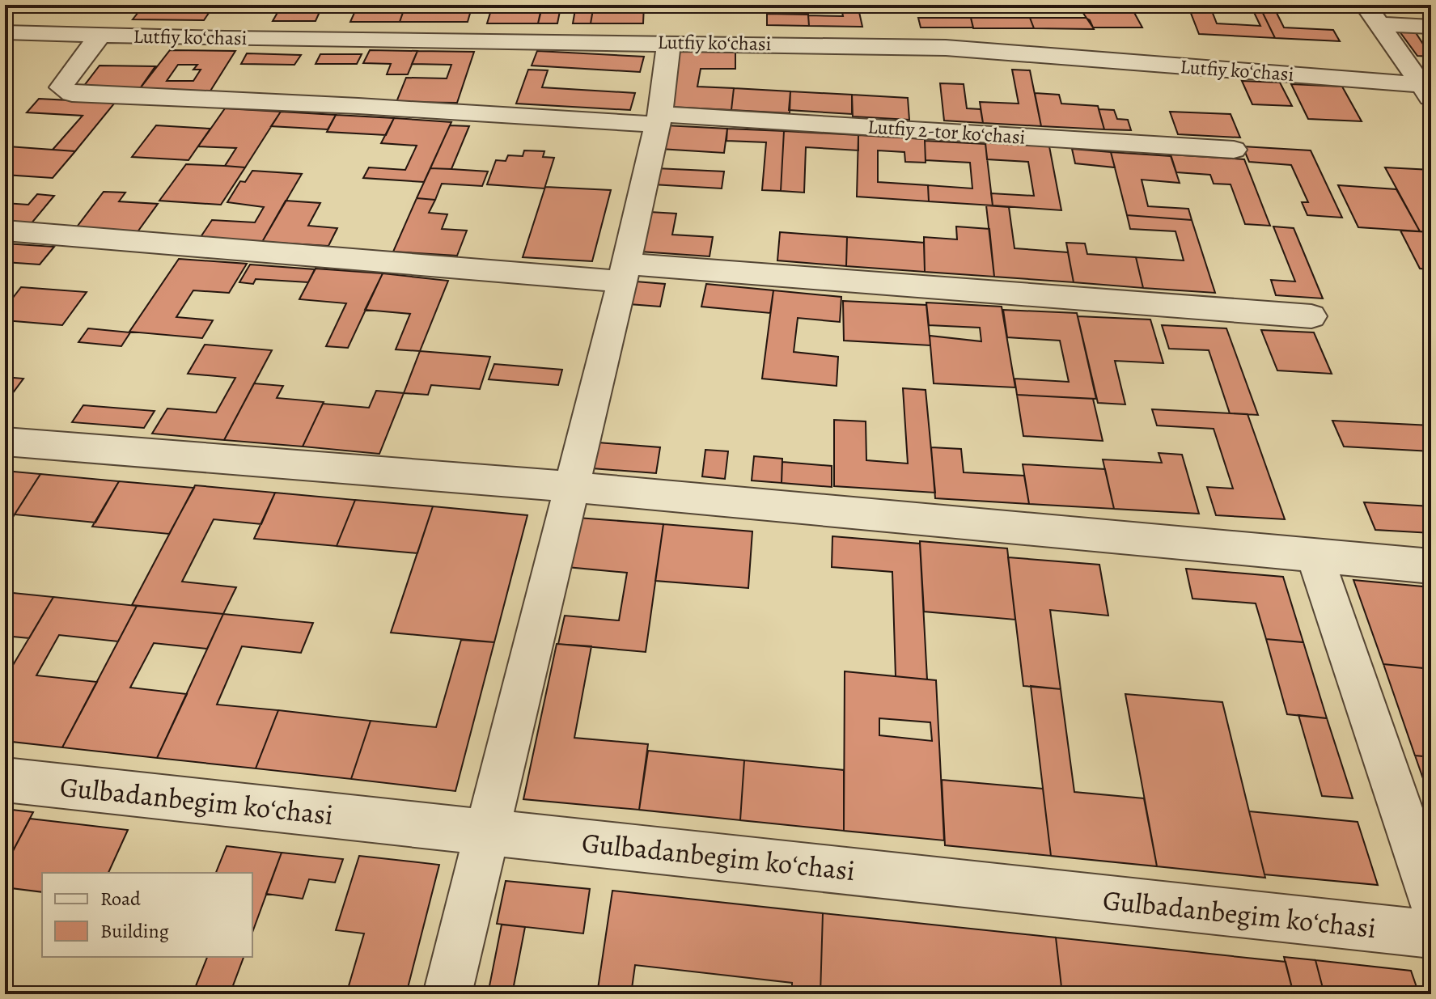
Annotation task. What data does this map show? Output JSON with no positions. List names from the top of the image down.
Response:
{
  "streets": {
    "street": ["Lutfiy koʻchasi", "Lutfiy 2-tor koʻchasi", "Gulbadanbegim koʻchasi"]
  },
  "crossings": [
    ["Lutfiy koʻchasi", "Lutfiy 2-tor koʻchasi"]
  ],
  "legend": ["Road", "Building"]
}
